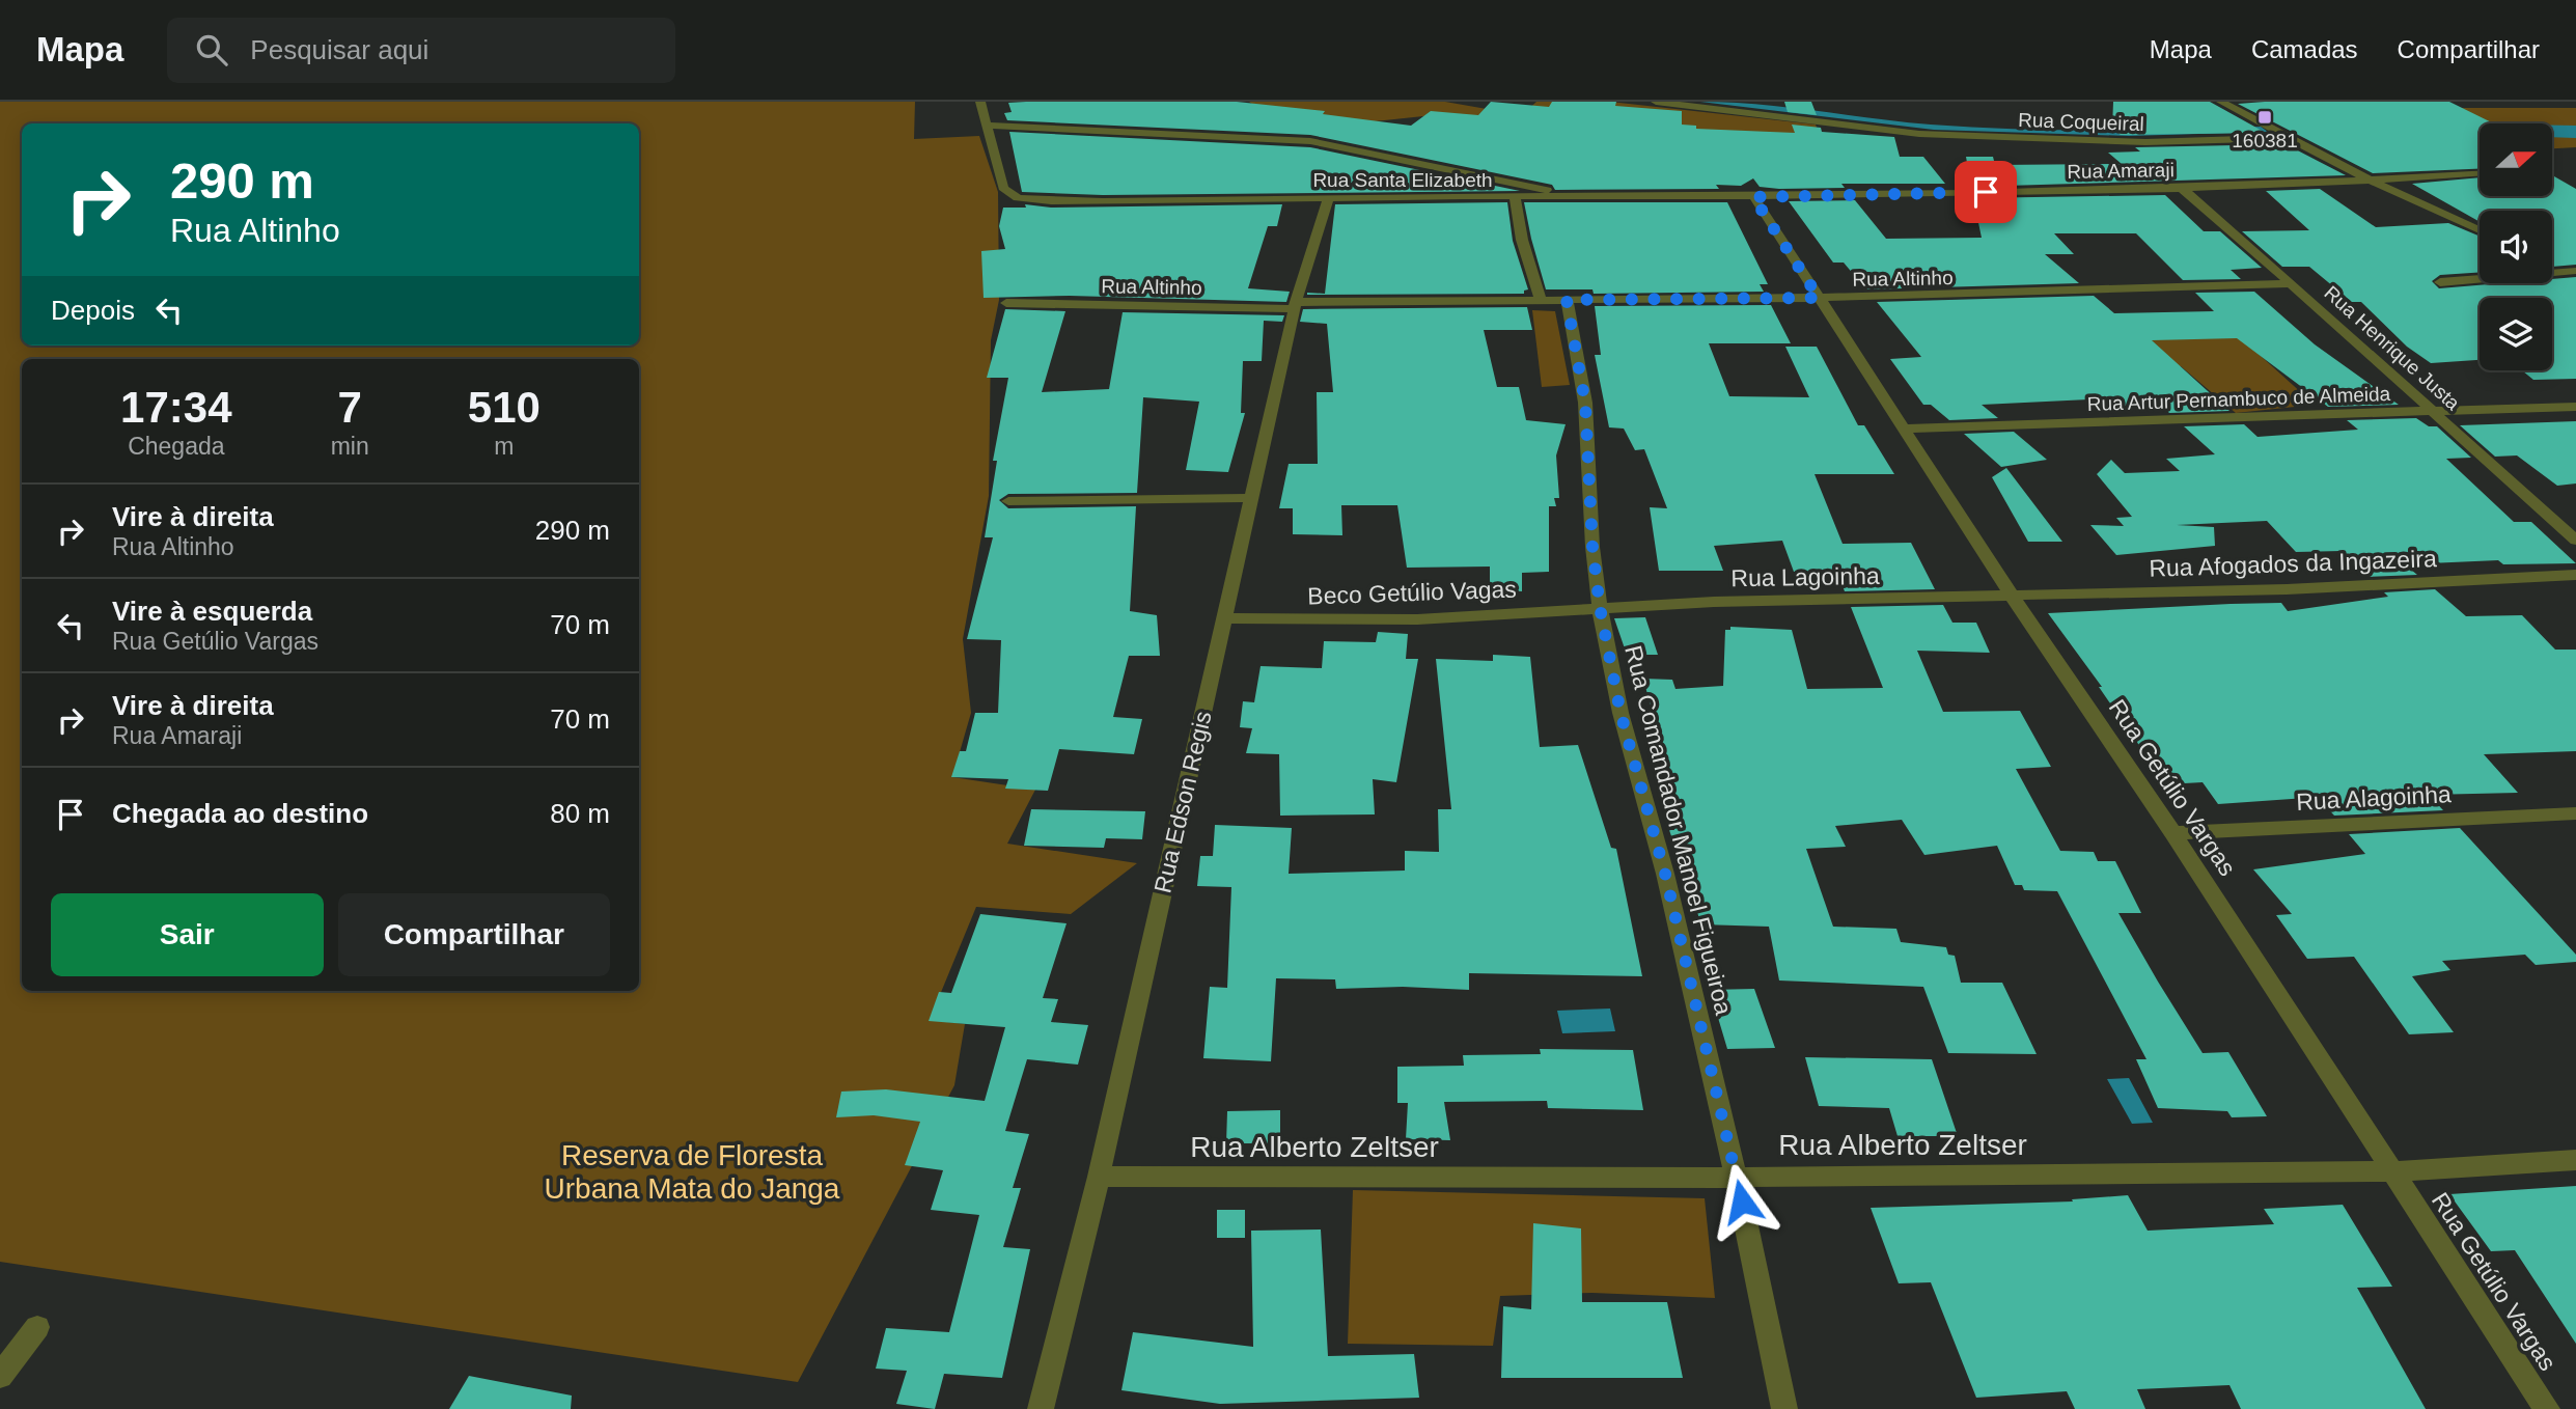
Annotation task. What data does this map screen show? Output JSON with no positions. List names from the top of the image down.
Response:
{
  "streets": {
    "street": [
      "Rua Coqueiral",
      "Rua Amaraji",
      "Rua Santa Elizabeth",
      "Rua Altinho",
      "Rua Henrique Justa",
      "Rua Artur Pernambuco de Almeida",
      "Rua Afogados da Ingazeira",
      "Rua Lagoinha",
      "Beco Getúlio Vagas",
      "Rua Getúlio Vargas",
      "Rua Alagoinha",
      "Rua Edson Regis",
      "Rua Comandador Manoel Figueiroa",
      "Rua Alberto Zeltser"
    ]
  },
  "crossings": [
    ["Rua Amaraji", "Rua Santa Elizabeth"],
    ["Rua Amaraji", "Rua Henrique Justa"],
    ["Rua Amaraji", "Rua Getúlio Vargas"],
    ["Rua Santa Elizabeth", "Rua Getúlio Vargas"],
    ["Rua Santa Elizabeth", "Rua Edson Regis"],
    ["Rua Altinho", "Rua Henrique Justa"],
    ["Rua Altinho", "Rua Getúlio Vargas"],
    ["Rua Altinho", "Rua Edson Regis"],
    ["Rua Altinho", "Rua Comandador Manoel Figueiroa"],
    ["Rua Henrique Justa", "Rua Artur Pernambuco de Almeida"],
    ["Rua Artur Pernambuco de Almeida", "Rua Getúlio Vargas"],
    ["Rua Afogados da Ingazeira", "Rua Lagoinha"],
    ["Rua Afogados da Ingazeira", "Rua Getúlio Vargas"],
    ["Rua Lagoinha", "Beco Getúlio Vagas"],
    ["Rua Lagoinha", "Rua Getúlio Vargas"],
    ["Rua Lagoinha", "Rua Comandador Manoel Figueiroa"],
    ["Beco Getúlio Vagas", "Rua Edson Regis"],
    ["Beco Getúlio Vagas", "Rua Comandador Manoel Figueiroa"],
    ["Rua Getúlio Vargas", "Rua Alagoinha"],
    ["Rua Getúlio Vargas", "Rua Alberto Zeltser"],
    ["Rua Edson Regis", "Rua Alberto Zeltser"],
    ["Rua Comandador Manoel Figueiroa", "Rua Alberto Zeltser"]
  ],
  "parks": ["Reserva de Floresta Urbana Mata do Janga"],
  "places": {
    "transit": ["160381"]
  },
  "north": "right",
  "page": {
    "header": "Mapa",
    "search": "Pesquisar aqui",
    "nav": ["Mapa", "Camadas", "Compartilhar"],
    "turn": ["290 m", "Rua Altinho"],
    "then": "Depois",
    "eta": [
      "17:34",
      "Chegada",
      "7",
      "min",
      "510",
      "m"
    ],
    "list": [
      {
        "name": "Vire à direita",
        "note": "Rua Altinho",
        "value": "290 m"
      },
      {
        "name": "Vire à esquerda",
        "note": "Rua Getúlio Vargas",
        "value": "70 m"
      },
      {
        "name": "Vire à direita",
        "note": "Rua Amaraji",
        "value": "70 m"
      },
      {
        "name": "Chegada ao destino",
        "value": "80 m"
      }
    ],
    "buttons": ["Sair", "Compartilhar"]
  }
}
